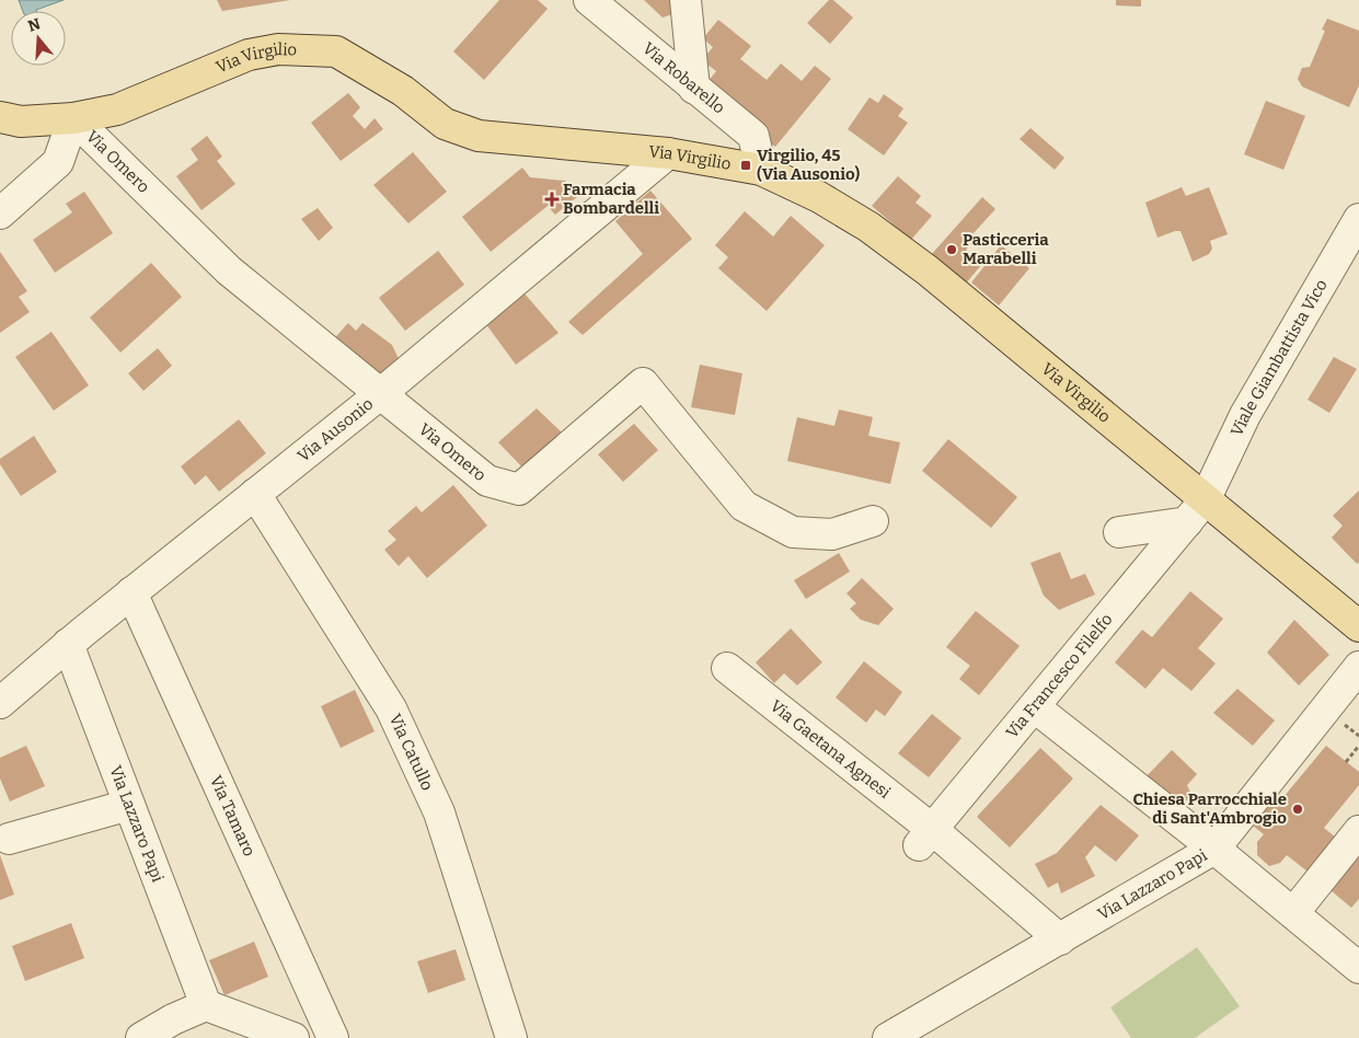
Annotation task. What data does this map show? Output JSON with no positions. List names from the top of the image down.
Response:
{
  "streets": {
    "main road": ["Via Virgilio"],
    "street": [
      "Via Robarello",
      "Via Omero",
      "Viale Giambattista Vico",
      "Via Ausonio",
      "Via Francesco Filelfo",
      "Via Gaetana Agnesi",
      "Via Catullo",
      "Via Tamaro",
      "Via Lazzaro Papi"
    ]
  },
  "crossings": [
    ["Via Virgilio", "Via Robarello"],
    ["Via Virgilio", "Via Omero"],
    ["Via Virgilio", "Viale Giambattista Vico"],
    ["Via Virgilio", "Via Ausonio"],
    ["Via Virgilio", "Via Francesco Filelfo"],
    ["Via Omero", "Via Ausonio"],
    ["Viale Giambattista Vico", "Via Francesco Filelfo"],
    ["Via Ausonio", "Via Catullo"],
    ["Via Ausonio", "Via Tamaro"],
    ["Via Ausonio", "Via Lazzaro Papi"],
    ["Via Francesco Filelfo", "Via Gaetana Agnesi"],
    ["Via Gaetana Agnesi", "Via Lazzaro Papi"]
  ],
  "places": {
    "transit": ["Virgilio, 45 (Via Ausonio)"],
    "health": ["Farmacia Bombardelli"],
    "other": ["Pasticceria Marabelli", "Chiesa Parrocchiale di Sant'Ambrogio"]
  },
  "north": "top"
}
